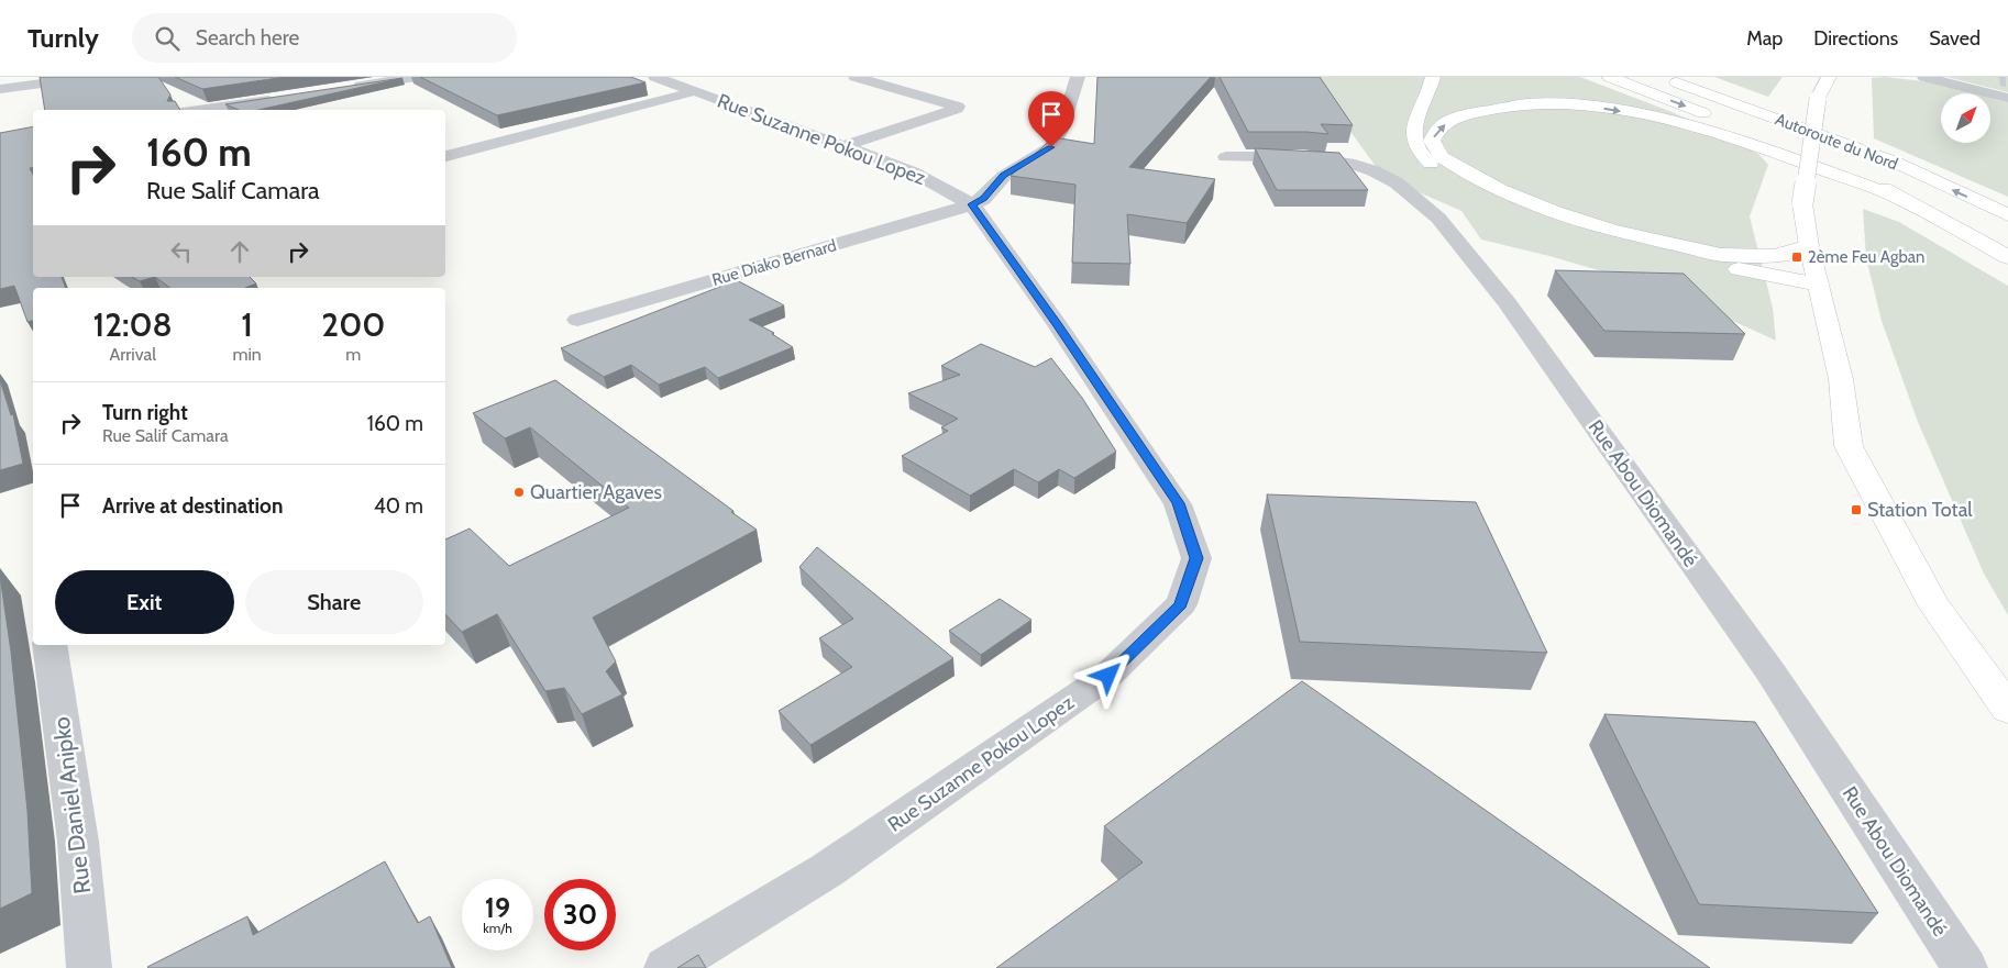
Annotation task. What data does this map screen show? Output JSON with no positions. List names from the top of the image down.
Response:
{
  "streets": {
    "main road": ["Autoroute du Nord"],
    "street": [
      "Rue Suzanne Pokou Lopez",
      "Rue Diako Bernard",
      "Rue Abou Diomandé",
      "Rue Daniel Anipko"
    ]
  },
  "crossings": [
    ["Rue Suzanne Pokou Lopez", "Rue Diako Bernard"]
  ],
  "places": {
    "transit": ["2ème Feu Agban", "Station Total"],
    "other": ["Quartier Agaves"]
  },
  "north": "top right",
  "page": {
    "header": "Turnly",
    "search": "Search here",
    "nav": ["Map", "Directions", "Saved"],
    "turn": ["160 m", "Rue Salif Camara"],
    "eta": [
      "12:08",
      "Arrival",
      "1",
      "min",
      "200",
      "m"
    ],
    "list": [
      {
        "name": "Turn right",
        "note": "Rue Salif Camara",
        "value": "160 m"
      },
      {
        "name": "Arrive at destination",
        "value": "40 m"
      }
    ],
    "buttons": ["Exit", "Share"],
    "speed": "19 km/h",
    "limit": "30"
  }
}
